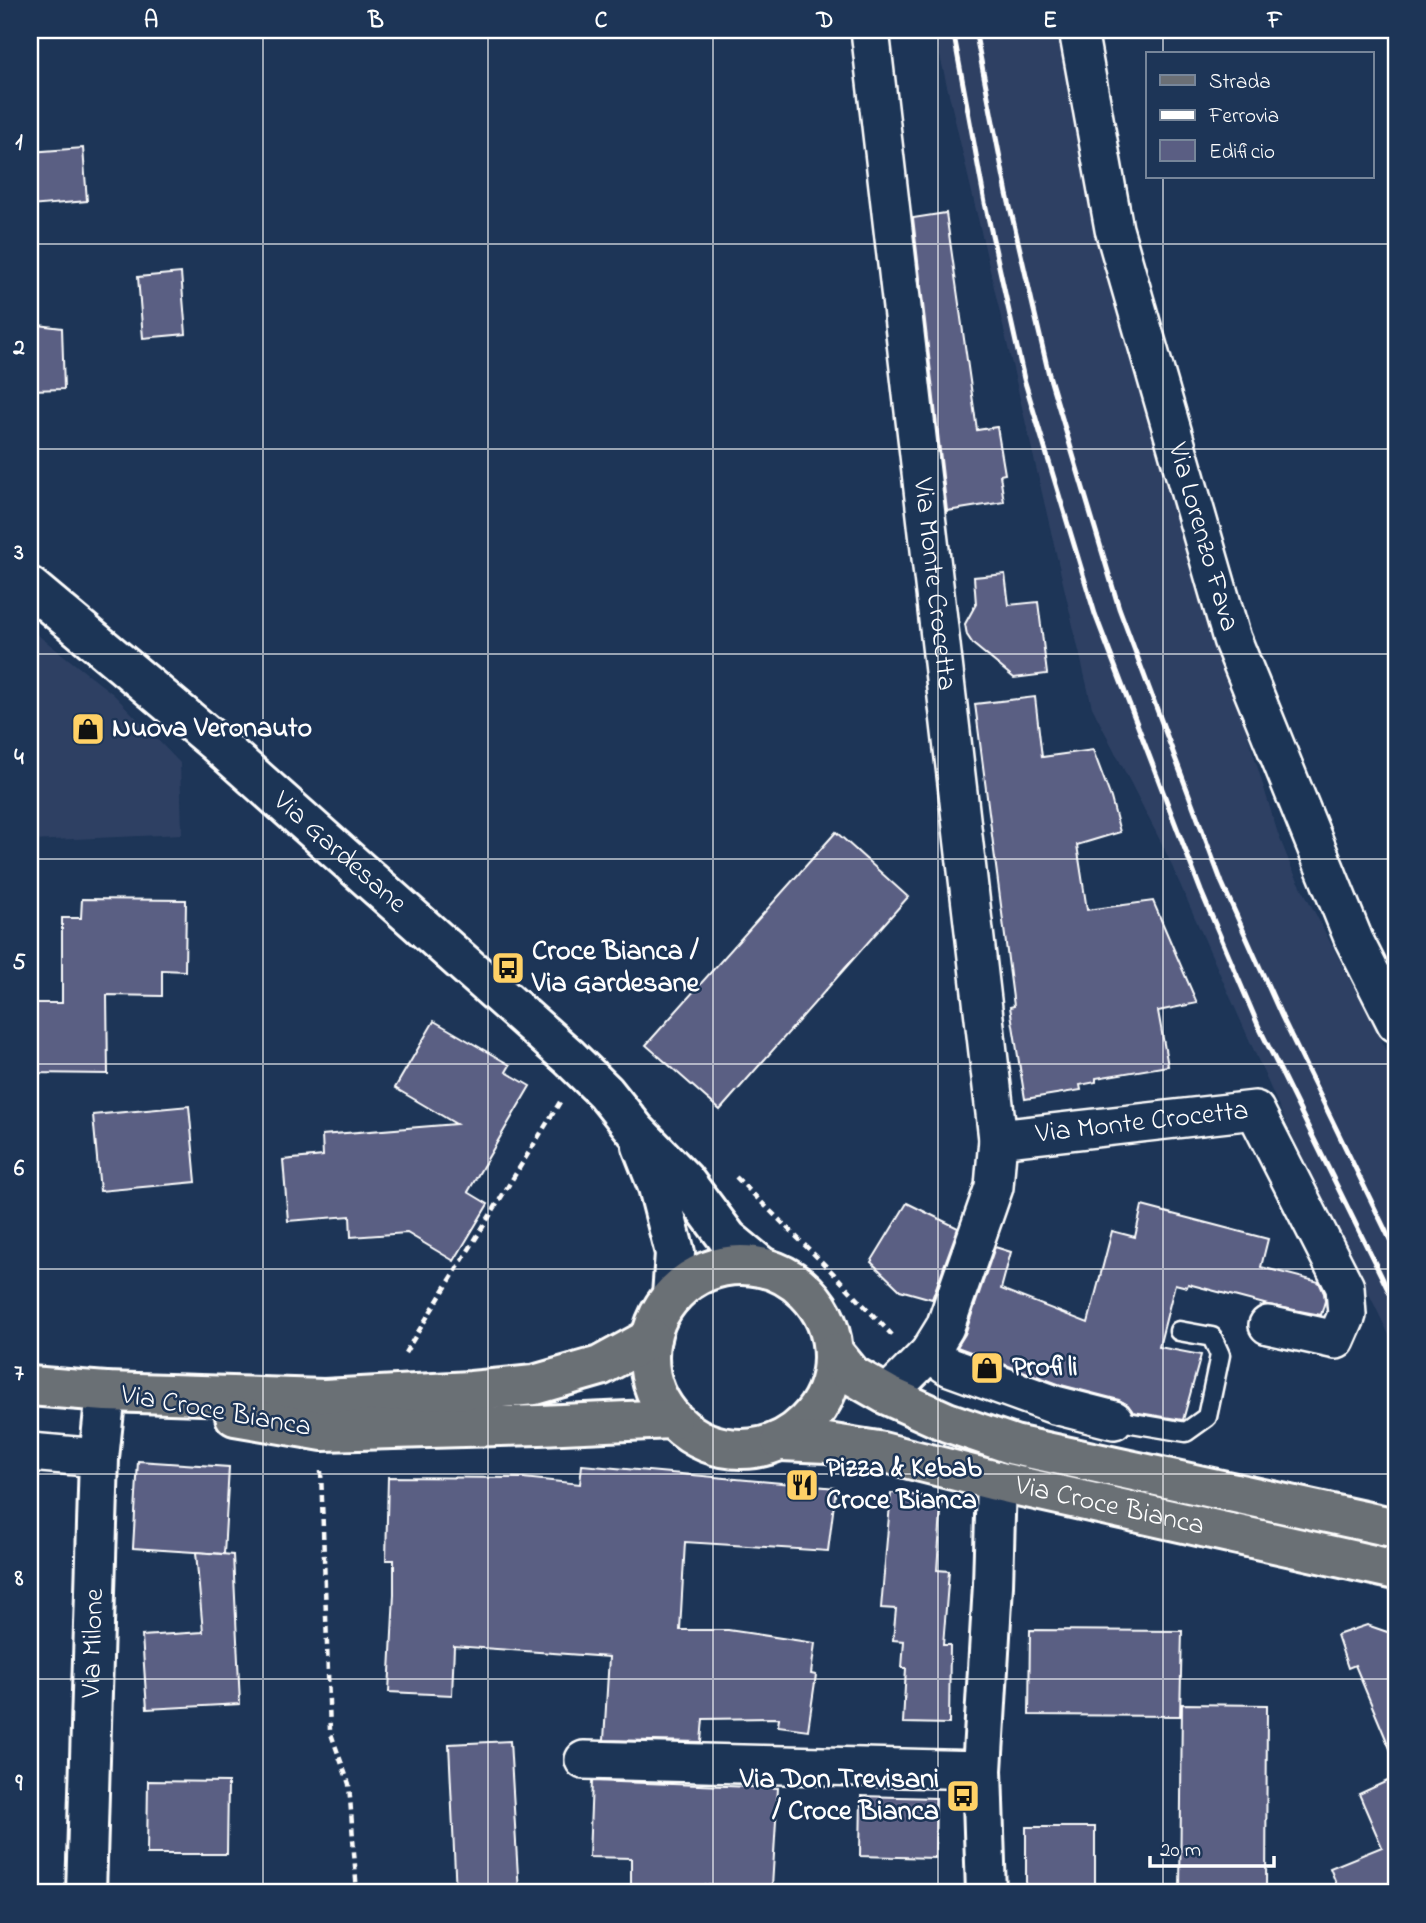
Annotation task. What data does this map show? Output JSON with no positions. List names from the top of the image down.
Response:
{
  "streets": {
    "main road": ["Via Gardesane", "Via Croce Bianca", "Via Milone"],
    "street": ["Via Lorenzo Fava", "Via Monte Crocetta"]
  },
  "crossings": [
    ["Via Monte Crocetta", "Via Croce Bianca"],
    ["Via Gardesane", "Via Croce Bianca"],
    ["Via Croce Bianca", "Via Milone"]
  ],
  "places": {
    "shop": ["Nuova Veronauto", "Profili"],
    "bus stop": ["Croce Bianca / Via Gardesane", "Via Don Trevisani / Croce Bianca"],
    "restaurant": ["Pizza & Kebab Croce Bianca"]
  },
  "legend": ["Strada", "Ferrovia", "Edificio"],
  "scale_bar": "20 m",
  "grid": {
    "columns": [
      "A",
      "B",
      "C",
      "D",
      "E",
      "F"
    ],
    "rows": [
      "1",
      "2",
      "3",
      "4",
      "5",
      "6",
      "7",
      "8",
      "9"
    ]
  }
}
